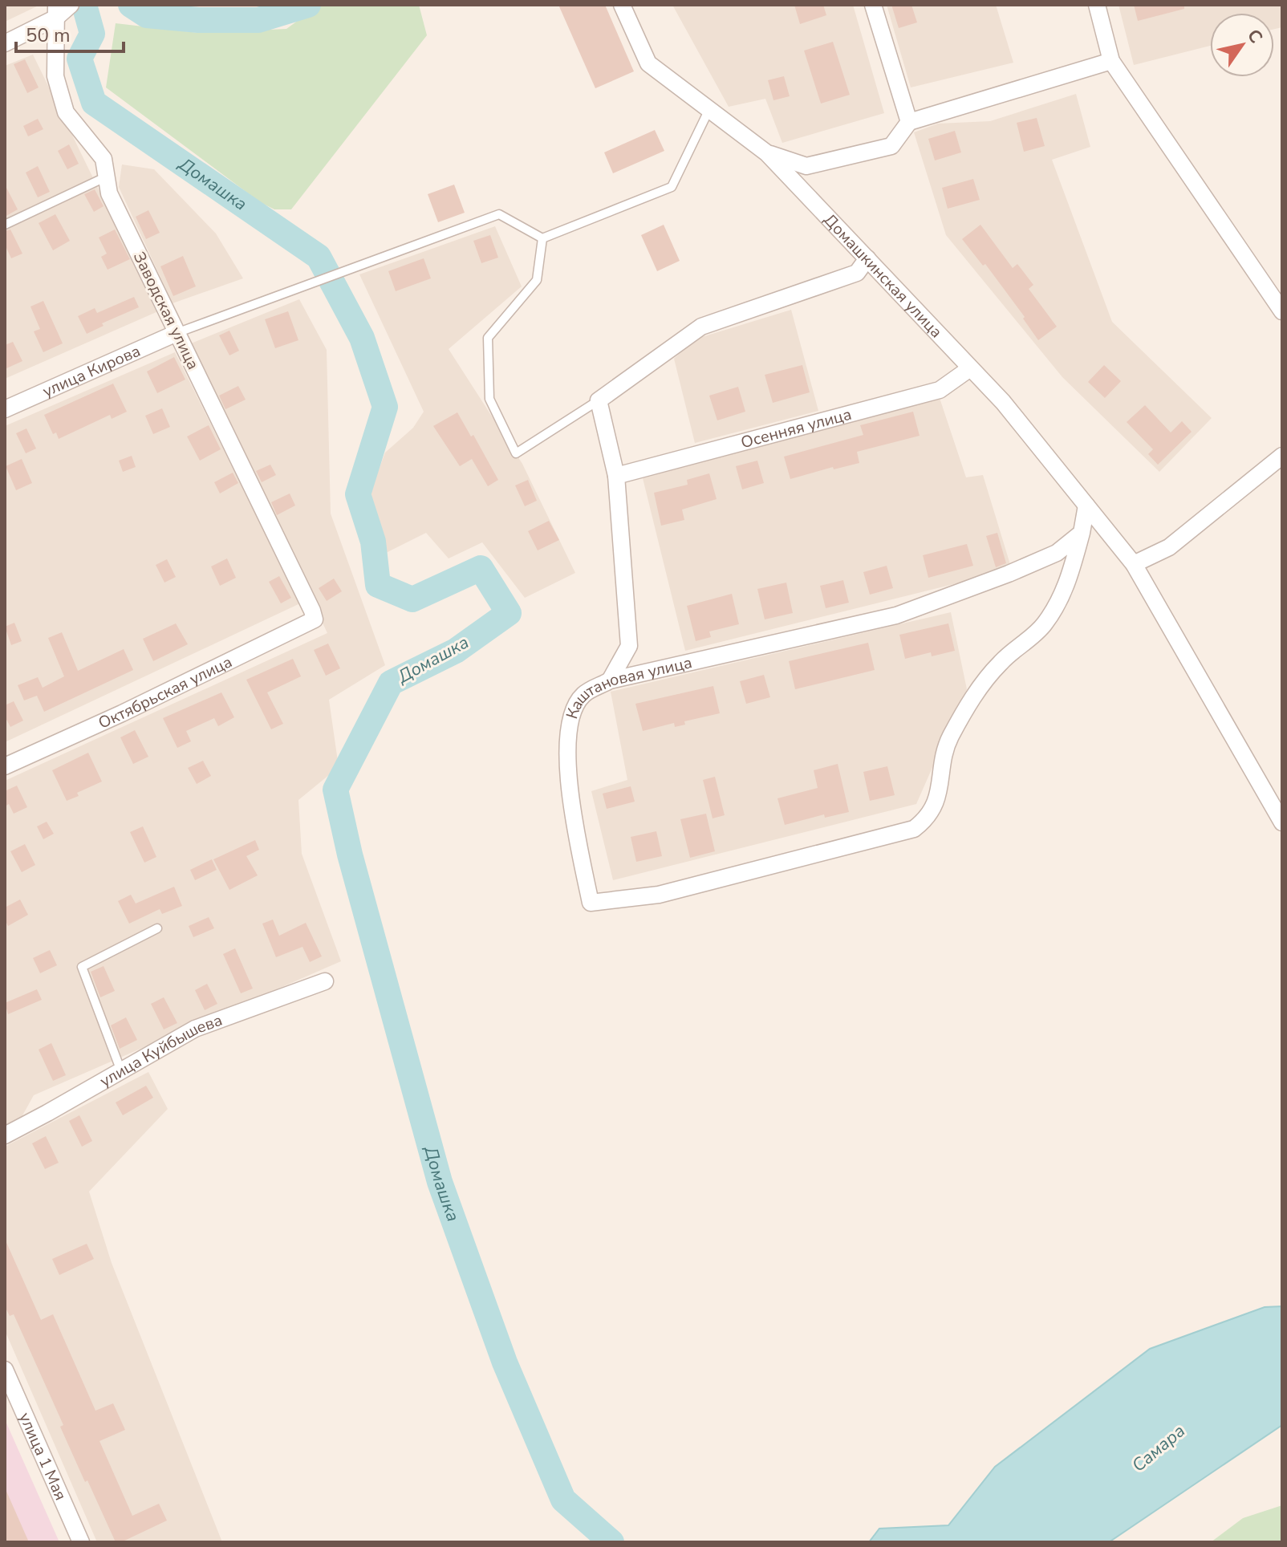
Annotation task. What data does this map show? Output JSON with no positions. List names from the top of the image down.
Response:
{
  "streets": {
    "street": [
      "Домашкинская улица",
      "Заводская улица",
      "улица Кирова",
      "Осенняя улица",
      "Октябрьская улица",
      "Каштановая улица",
      "улица Куйбышева",
      "улица 1 Мая"
    ]
  },
  "crossings": [
    ["Домашкинская улица", "Осенняя улица"],
    ["Заводская улица", "улица Кирова"],
    ["Заводская улица", "Октябрьская улица"]
  ],
  "water": ["Домашка", "Самара"],
  "scale_bar": "50 m",
  "north": "top right"
}
